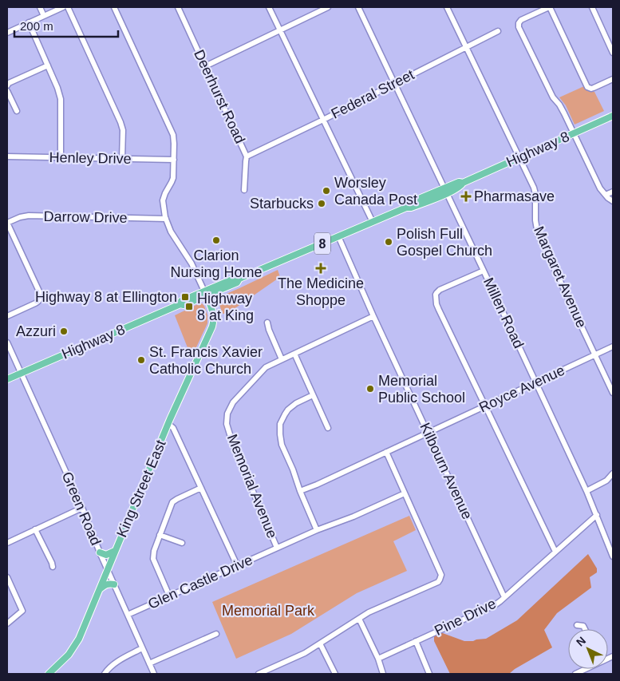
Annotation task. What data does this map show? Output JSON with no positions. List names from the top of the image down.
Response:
{
  "streets": {
    "main road": ["Highway 8", "8", "King Street East"],
    "street": [
      "Federal Street",
      "Deerhurst Road",
      "Henley Drive",
      "Darrow Drive",
      "Margaret Avenue",
      "Millen Road",
      "Royce Avenue",
      "Kilbourn Avenue",
      "Memorial Avenue",
      "Green Road",
      "Glen Castle Drive",
      "Pine Drive"
    ]
  },
  "crossings": [
    ["Federal Street", "Deerhurst Road"],
    ["Federal Street", "Margaret Avenue"],
    ["Federal Street", "Millen Road"],
    ["Highway 8", "Margaret Avenue"],
    ["Highway 8", "Millen Road"],
    ["Highway 8", "Kilbourn Avenue"],
    ["Highway 8", "King Street East"],
    ["Highway 8", "Green Road"],
    ["Margaret Avenue", "Royce Avenue"],
    ["Millen Road", "Royce Avenue"],
    ["Millen Road", "Pine Drive"],
    ["Royce Avenue", "Kilbourn Avenue"],
    ["Kilbourn Avenue", "Memorial Avenue"],
    ["Kilbourn Avenue", "Pine Drive"],
    ["Memorial Avenue", "Glen Castle Drive"],
    ["King Street East", "Green Road"],
    ["Green Road", "Glen Castle Drive"]
  ],
  "parks": ["Memorial Park"],
  "places": {
    "other": [
      "Worsley Canada Post",
      "Starbucks",
      "Clarion Nursing Home",
      "Polish Full Gospel Church",
      "Azzuri",
      "St. Francis Xavier Catholic Church",
      "Memorial Public School"
    ],
    "health": ["Pharmasave", "The Medicine Shoppe"],
    "transit": ["Highway 8 at Ellington", "Highway 8 at King"]
  },
  "scale_bar": "200 m",
  "north": "top left"
}
